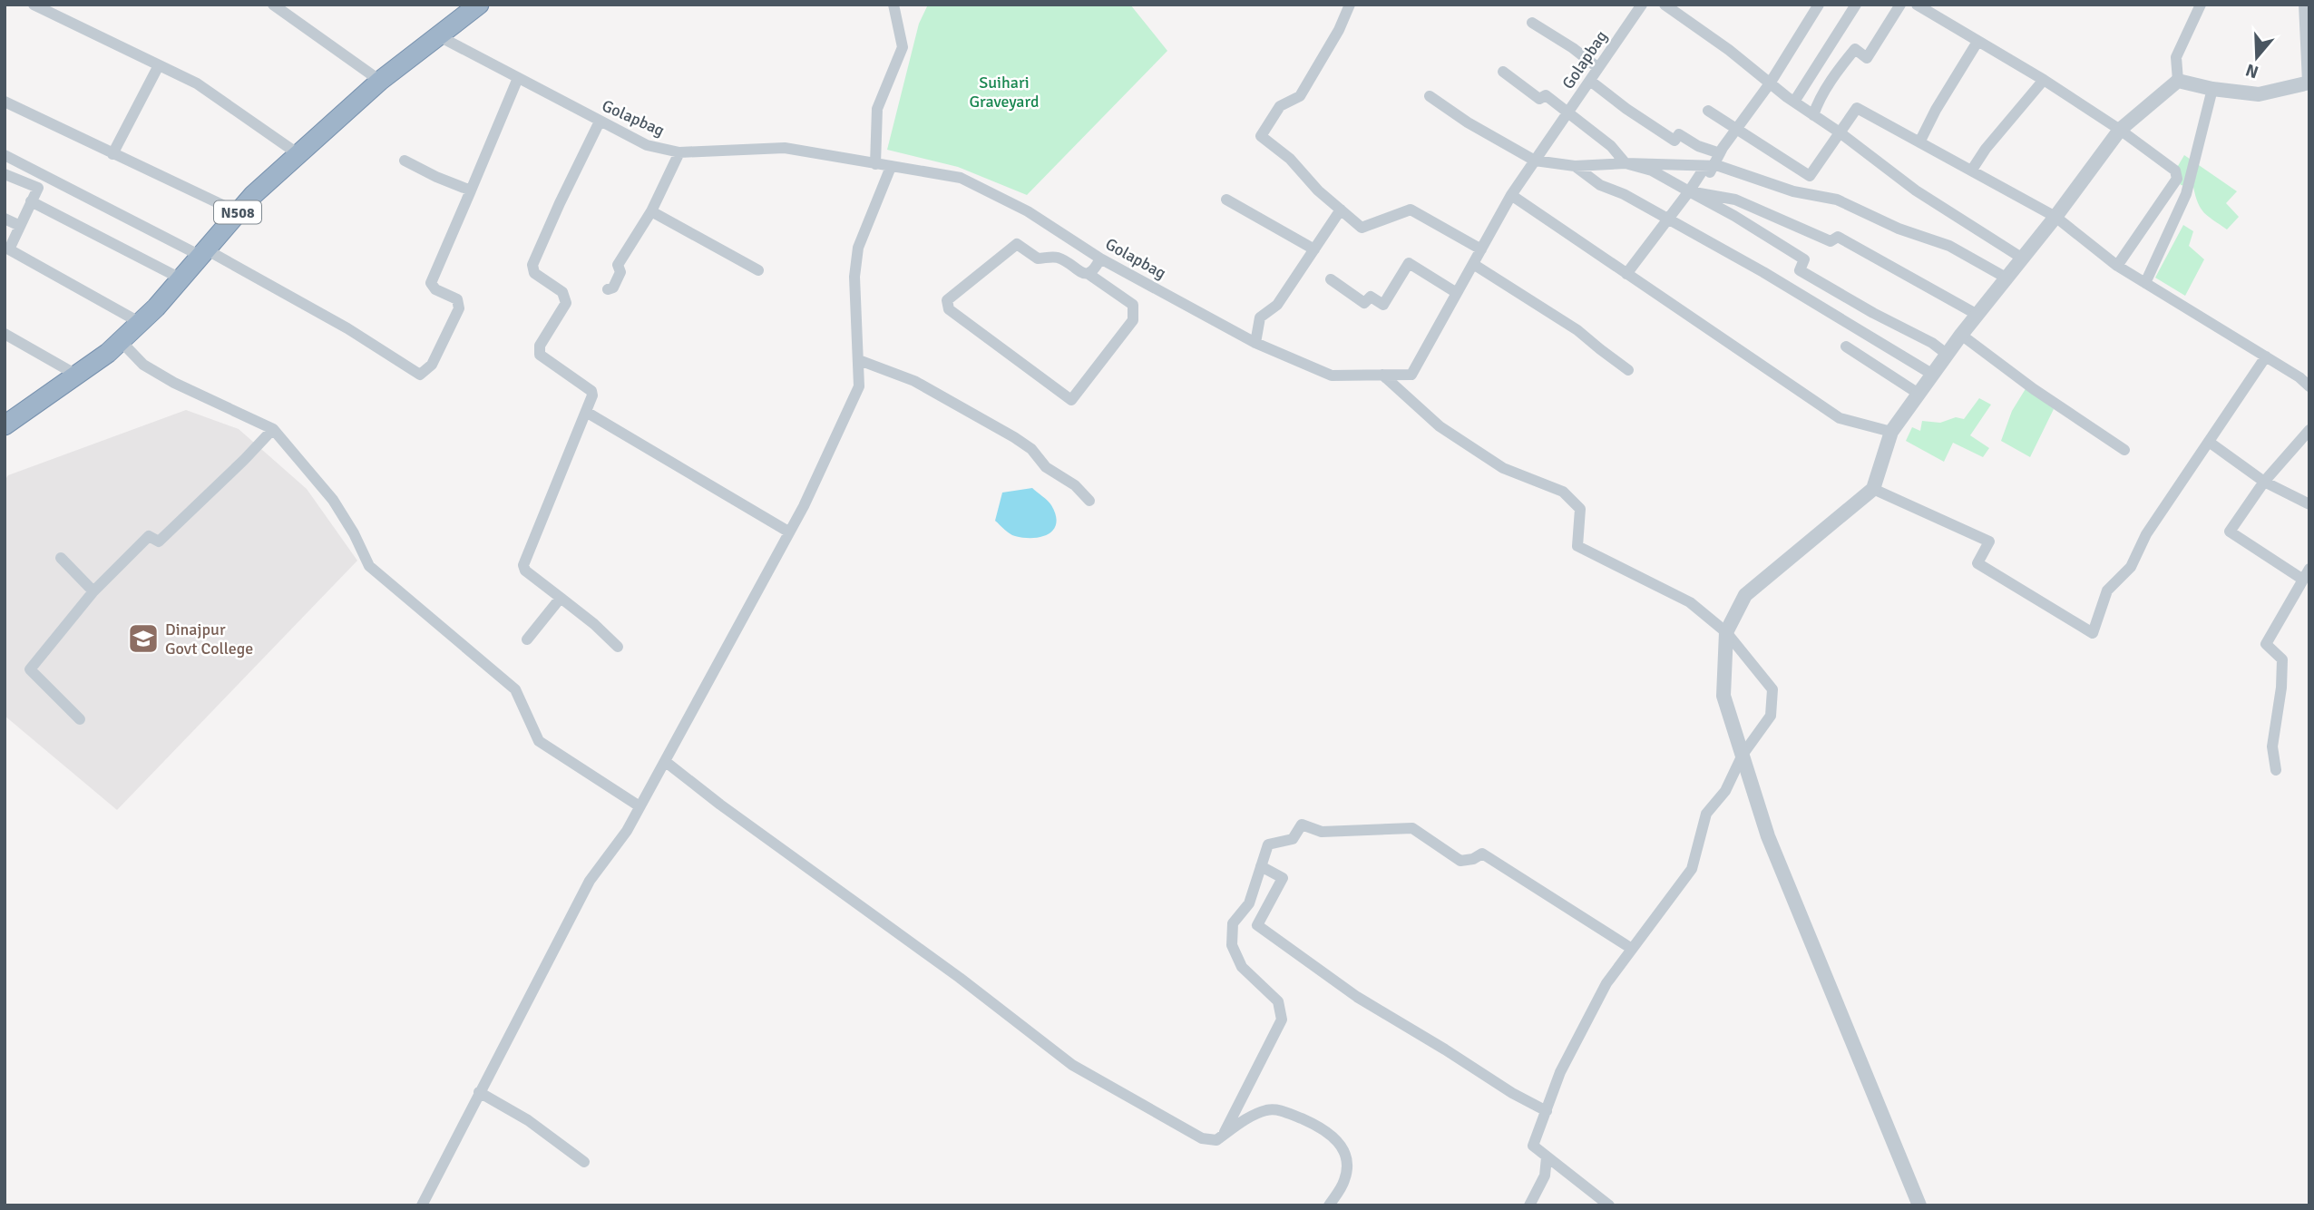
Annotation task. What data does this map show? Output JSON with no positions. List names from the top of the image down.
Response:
{
  "streets": {
    "highway": ["N508"],
    "street": ["Golapbag"]
  },
  "crossings": [
    ["Golapbag", "N508"]
  ],
  "parks": ["Suihari Graveyard"],
  "places": {
    "school or university": ["Dinajpur Govt College"]
  },
  "north": "bottom"
}
